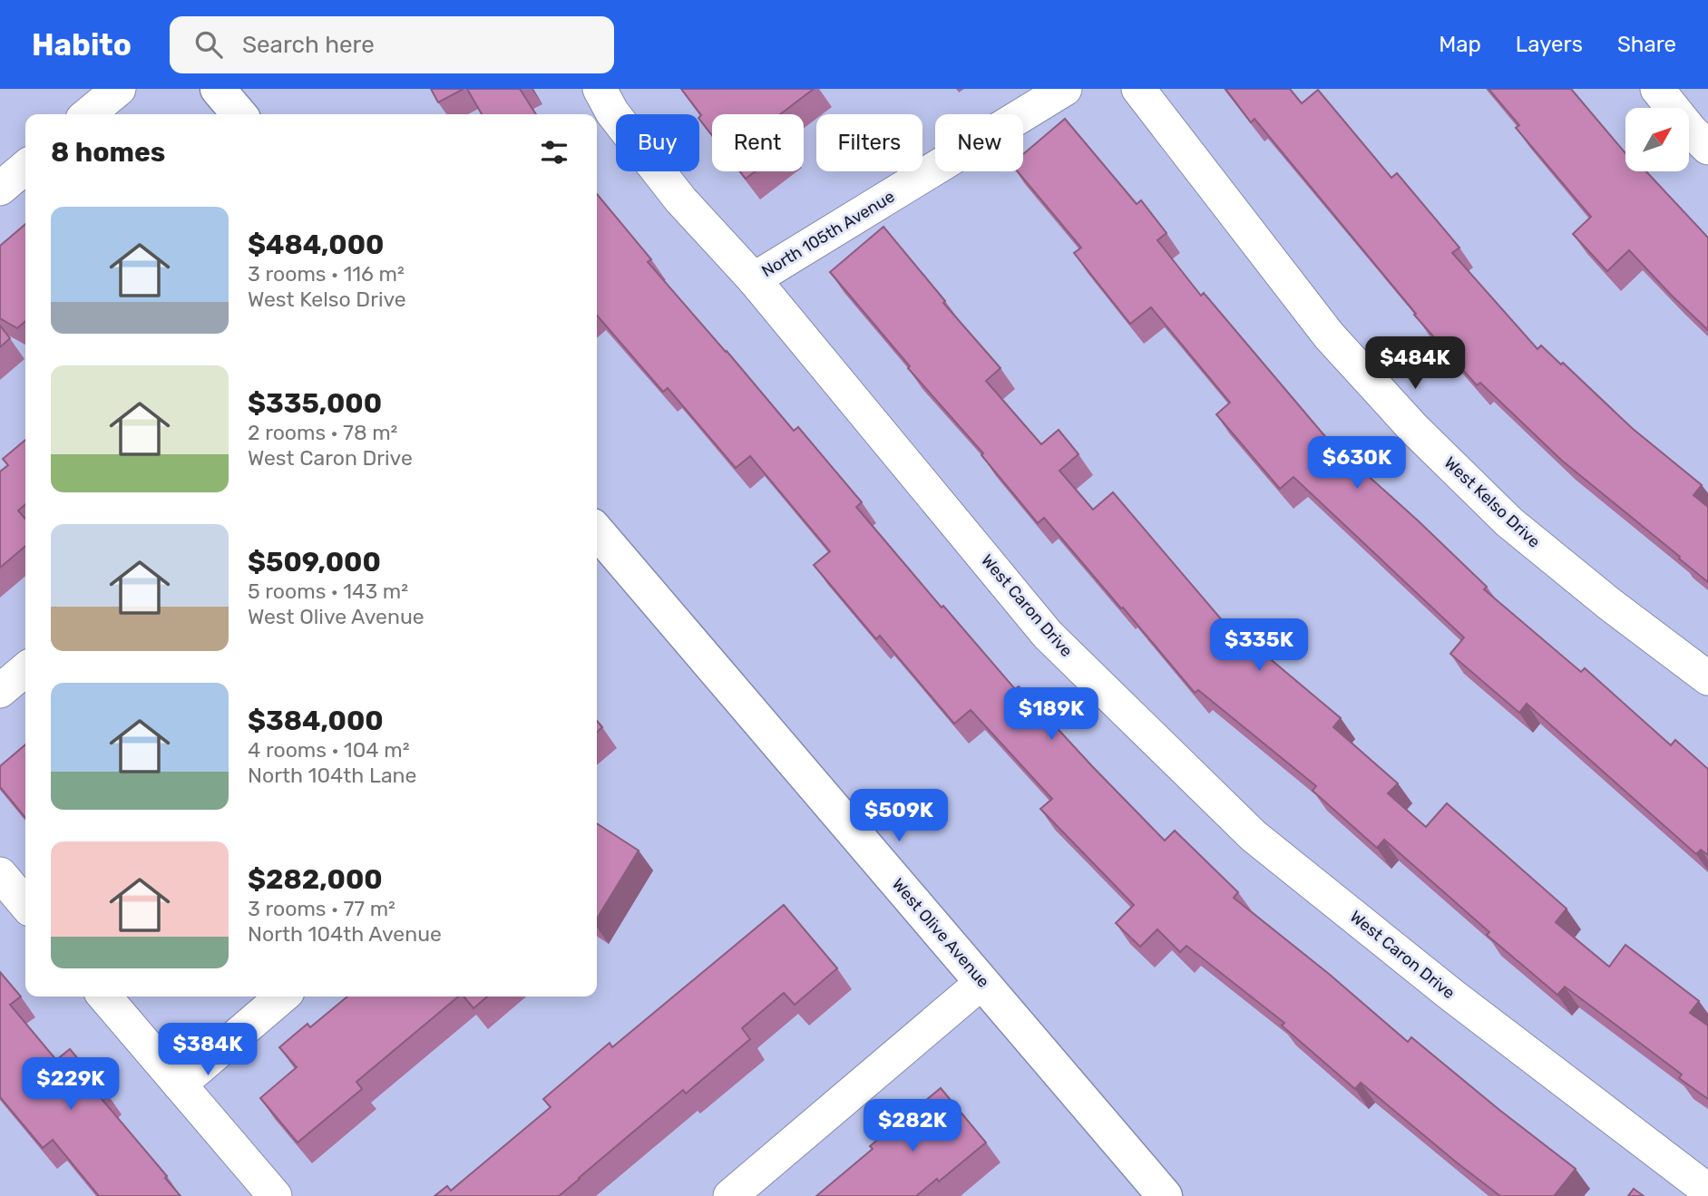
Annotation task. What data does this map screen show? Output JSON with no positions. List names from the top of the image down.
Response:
{
  "streets": {
    "main road": ["West Olive Avenue"],
    "street": ["North 105th Avenue", "West Kelso Drive", "West Caron Drive"]
  },
  "crossings": [
    ["North 105th Avenue", "West Caron Drive"]
  ],
  "north": "top right",
  "page": {
    "header": "Habito",
    "search": "Search here",
    "nav": ["Map", "Layers", "Share"],
    "chip": [
      "Buy",
      "Rent",
      "Filters",
      "New"
    ],
    "heading": "8 homes",
    "list": [
      {
        "name": "$484,000",
        "note": "3 rooms · 116 m² · West Kelso Drive"
      },
      {
        "name": "$335,000",
        "note": "2 rooms · 78 m² · West Caron Drive"
      },
      {
        "name": "$509,000",
        "note": "5 rooms · 143 m² · West Olive Avenue"
      },
      {
        "name": "$384,000",
        "note": "4 rooms · 104 m² · North 104th Lane"
      },
      {
        "name": "$282,000",
        "note": "3 rooms · 77 m² · North 104th Avenue"
      }
    ],
    "price": [
      "$484K",
      "$630K",
      "$335K",
      "$189K",
      "$509K",
      "$384K",
      "$229K",
      "$282K"
    ]
  }
}
